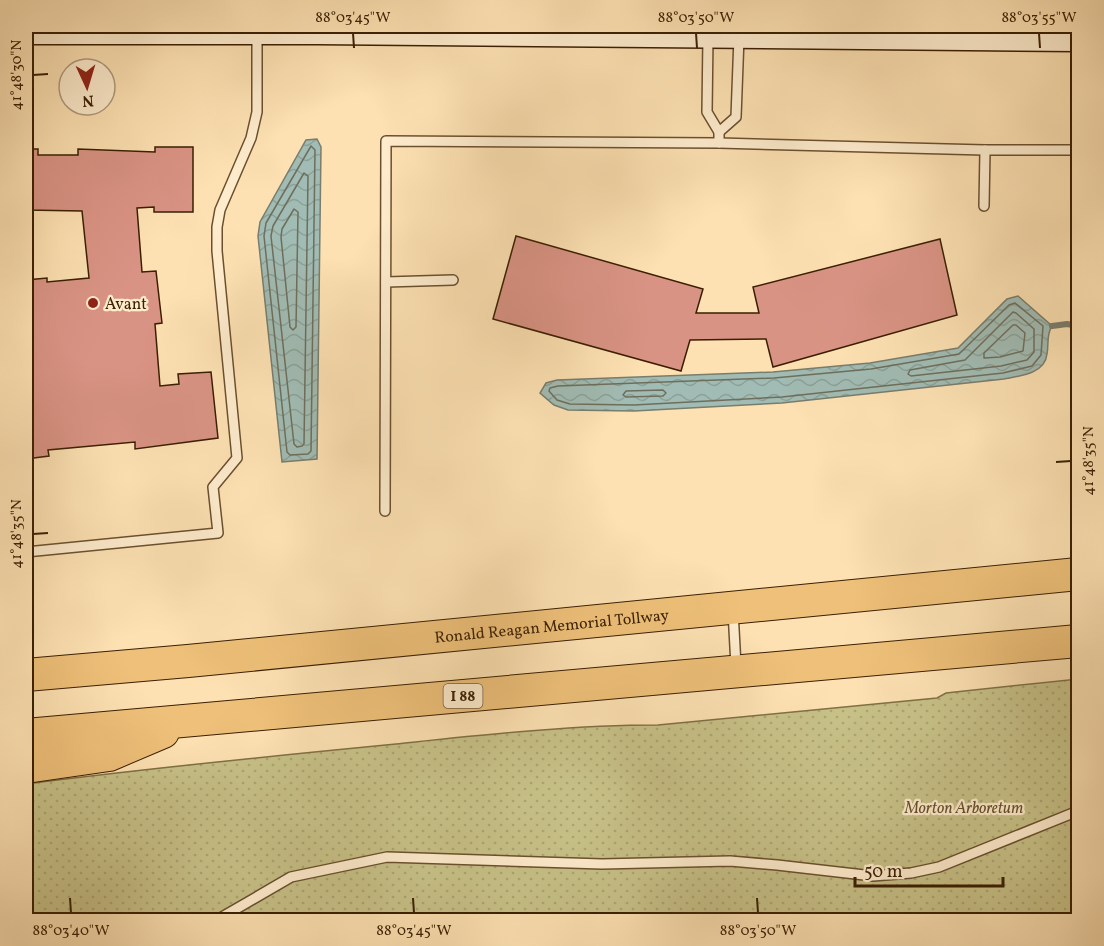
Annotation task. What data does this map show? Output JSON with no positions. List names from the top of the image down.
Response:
{
  "streets": {
    "highway": ["Ronald Reagan Memorial Tollway", "I 88"]
  },
  "parks": ["Morton Arboretum"],
  "places": ["Avant"],
  "scale_bar": "50 m",
  "north": "bottom",
  "coordinates": [
    "88°03'45\"W",
    "88°03'50\"W",
    "88°03'55\"W",
    "41°48'30\"N",
    "41°48'35\"N",
    "88°03'40\"W"
  ]
}
